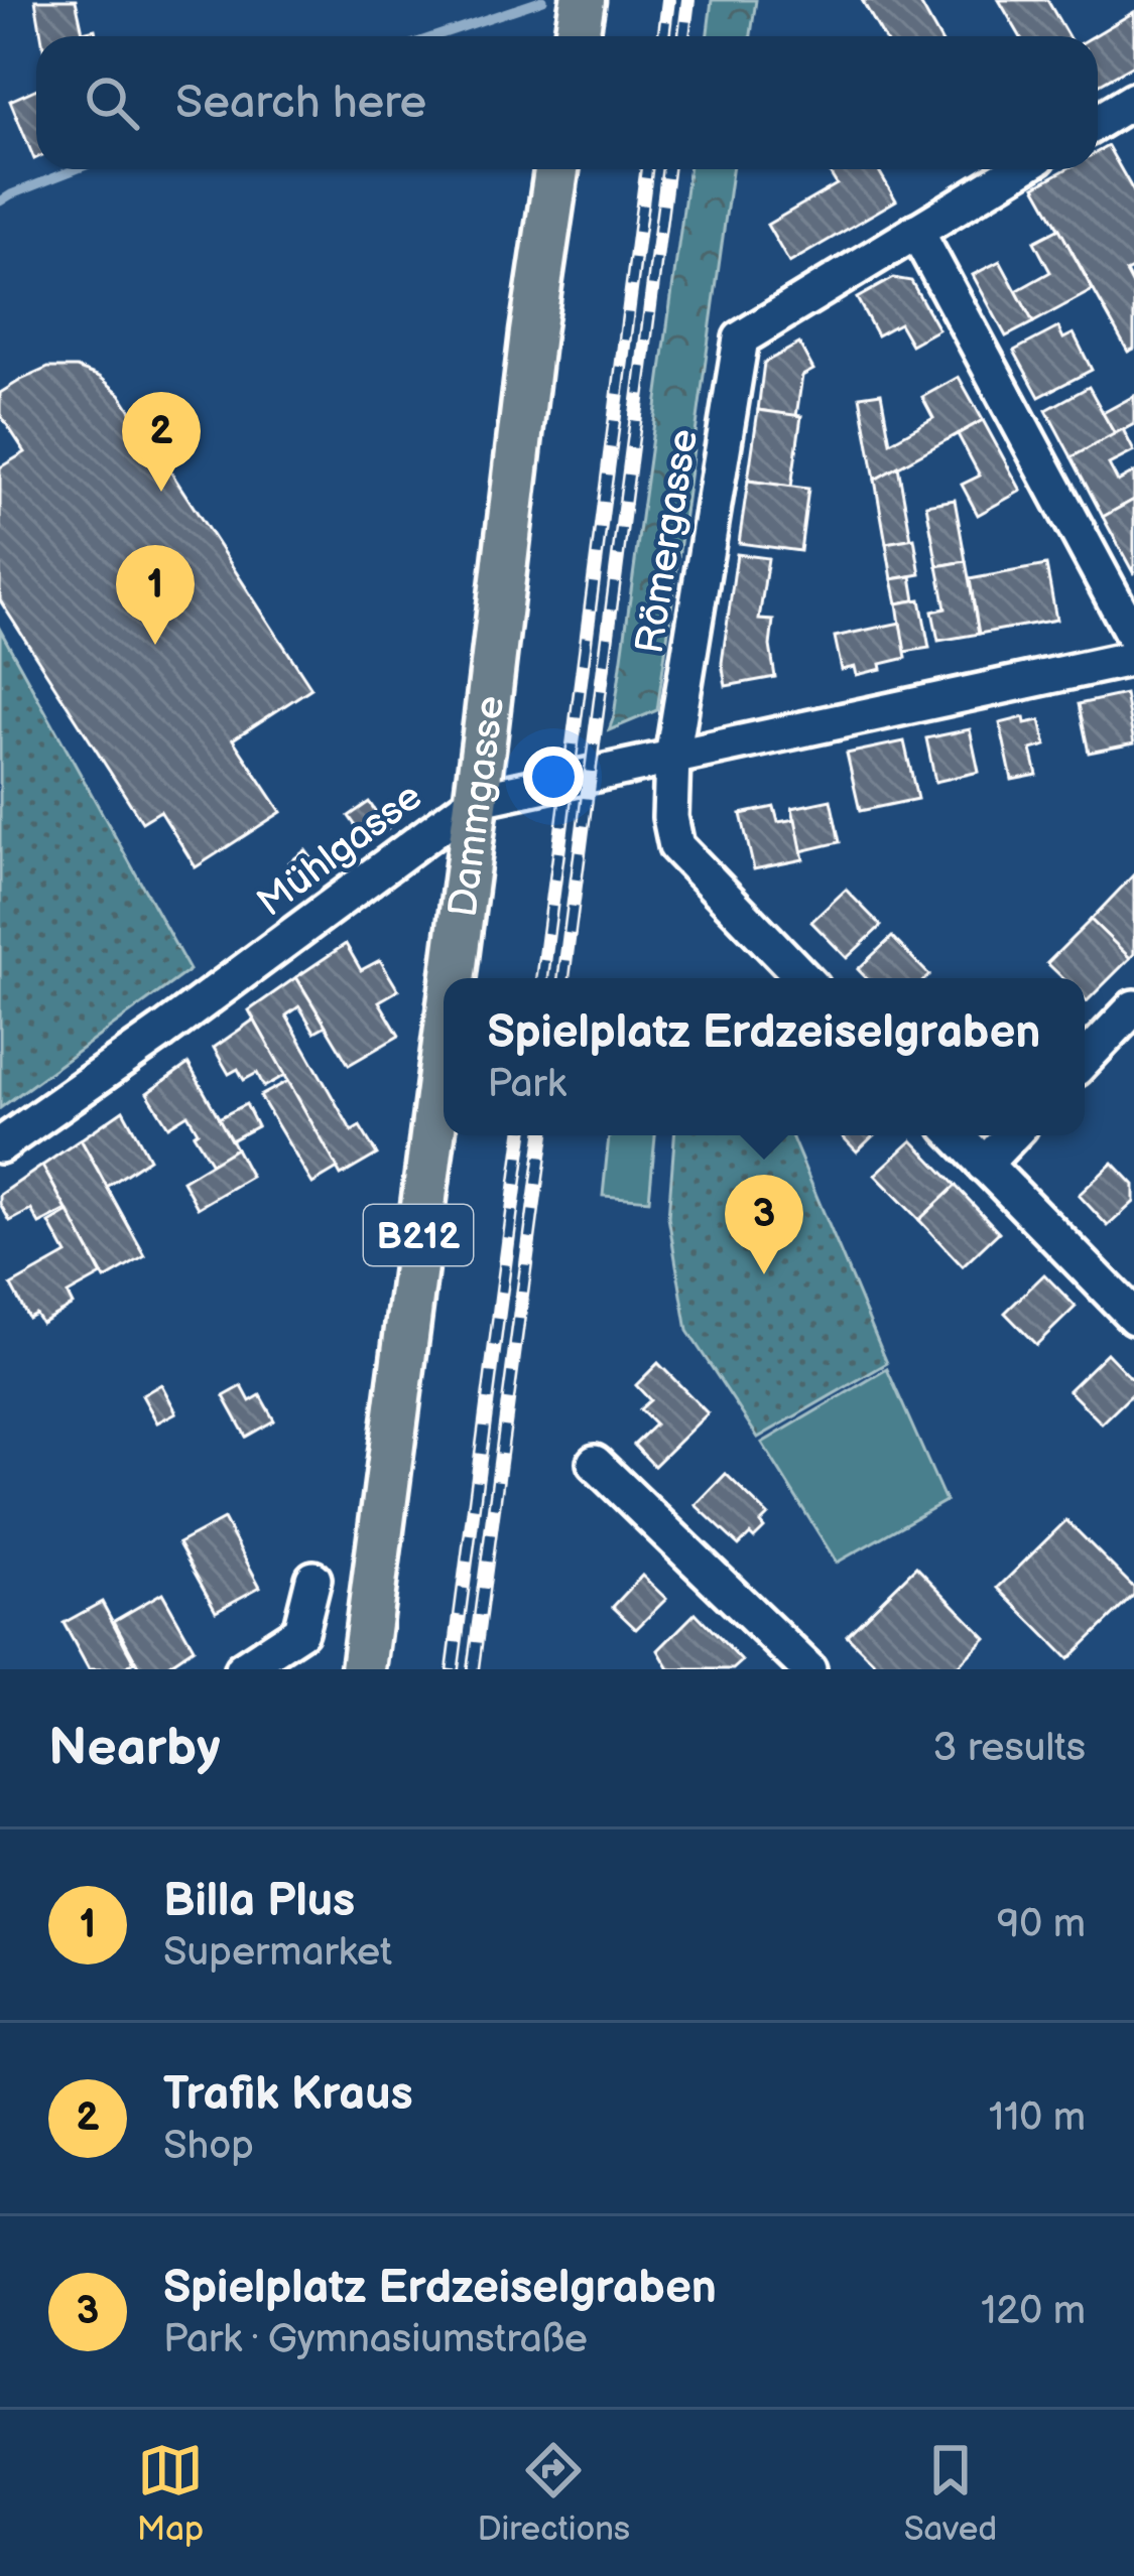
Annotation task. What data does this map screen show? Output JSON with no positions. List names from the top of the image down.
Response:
{
  "streets": {
    "main road": ["Dammgasse", "B212"],
    "street": ["Römergasse", "Mühlgasse"]
  },
  "crossings": [
    ["Römergasse", "Mühlgasse"],
    ["Dammgasse", "Mühlgasse"]
  ],
  "page": {
    "search": "Search here",
    "pins": ["2", "1", "3"],
    "popup": ["Spielplatz Erdzeiselgraben", "Park"],
    "heading": ["Nearby", "3 results"],
    "list": [
      {
        "mark": "1",
        "name": "Billa Plus",
        "note": "Supermarket",
        "value": "90 m"
      },
      {
        "mark": "2",
        "name": "Trafik Kraus",
        "note": "Shop",
        "value": "110 m"
      },
      {
        "mark": "3",
        "name": "Spielplatz Erdzeiselgraben",
        "note": "Park · Gymnasiumstraße",
        "value": "120 m"
      }
    ],
    "nav": ["Map", "Directions", "Saved"]
  }
}
